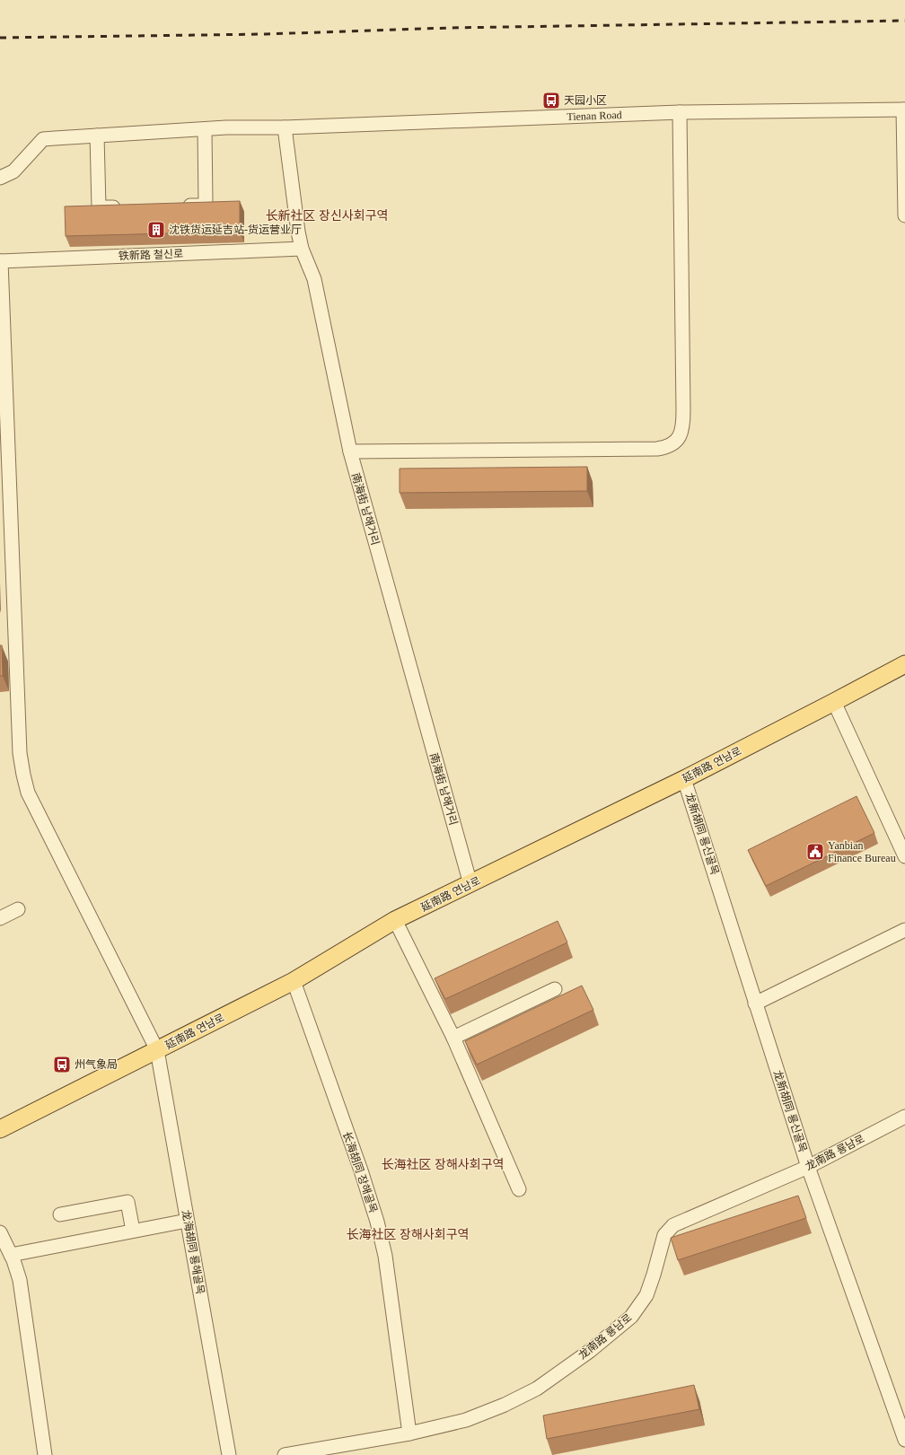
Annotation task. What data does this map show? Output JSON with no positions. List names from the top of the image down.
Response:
{
  "streets": {
    "main road": ["延南路 연남로"],
    "street": [
      "Tienan Road",
      "铁新路 철신로",
      "南海街 남해거리",
      "龙新胡同 룡신골목",
      "龙南路 룡남로",
      "长海胡同 장해골목",
      "龙海胡同 룡해골목"
    ]
  },
  "crossings": [
    ["Tienan Road", "南海街 남해거리"],
    ["铁新路 철신로", "南海街 남해거리"],
    ["铁新路 철신로", "龙海胡同 룡해골목"],
    ["南海街 남해거리", "延南路 연남로"],
    ["延南路 연남로", "龙新胡同 룡신골목"],
    ["延南路 연남로", "长海胡同 장해골목"],
    ["延南路 연남로", "龙海胡同 룡해골목"],
    ["龙新胡同 룡신골목", "龙南路 룡남로"],
    ["龙南路 룡남로", "长海胡同 장해골목"]
  ],
  "districts": ["长新社区 장신사회구역", "长海社区 장해사회구역", "长海社区 장해사회구역"],
  "places": {
    "bus stop": ["天园小区", "州气象局"],
    "building": ["沈铁货运延吉站-货运营业厅"],
    "public building": ["Yanbian Finance Bureau"]
  }
}
